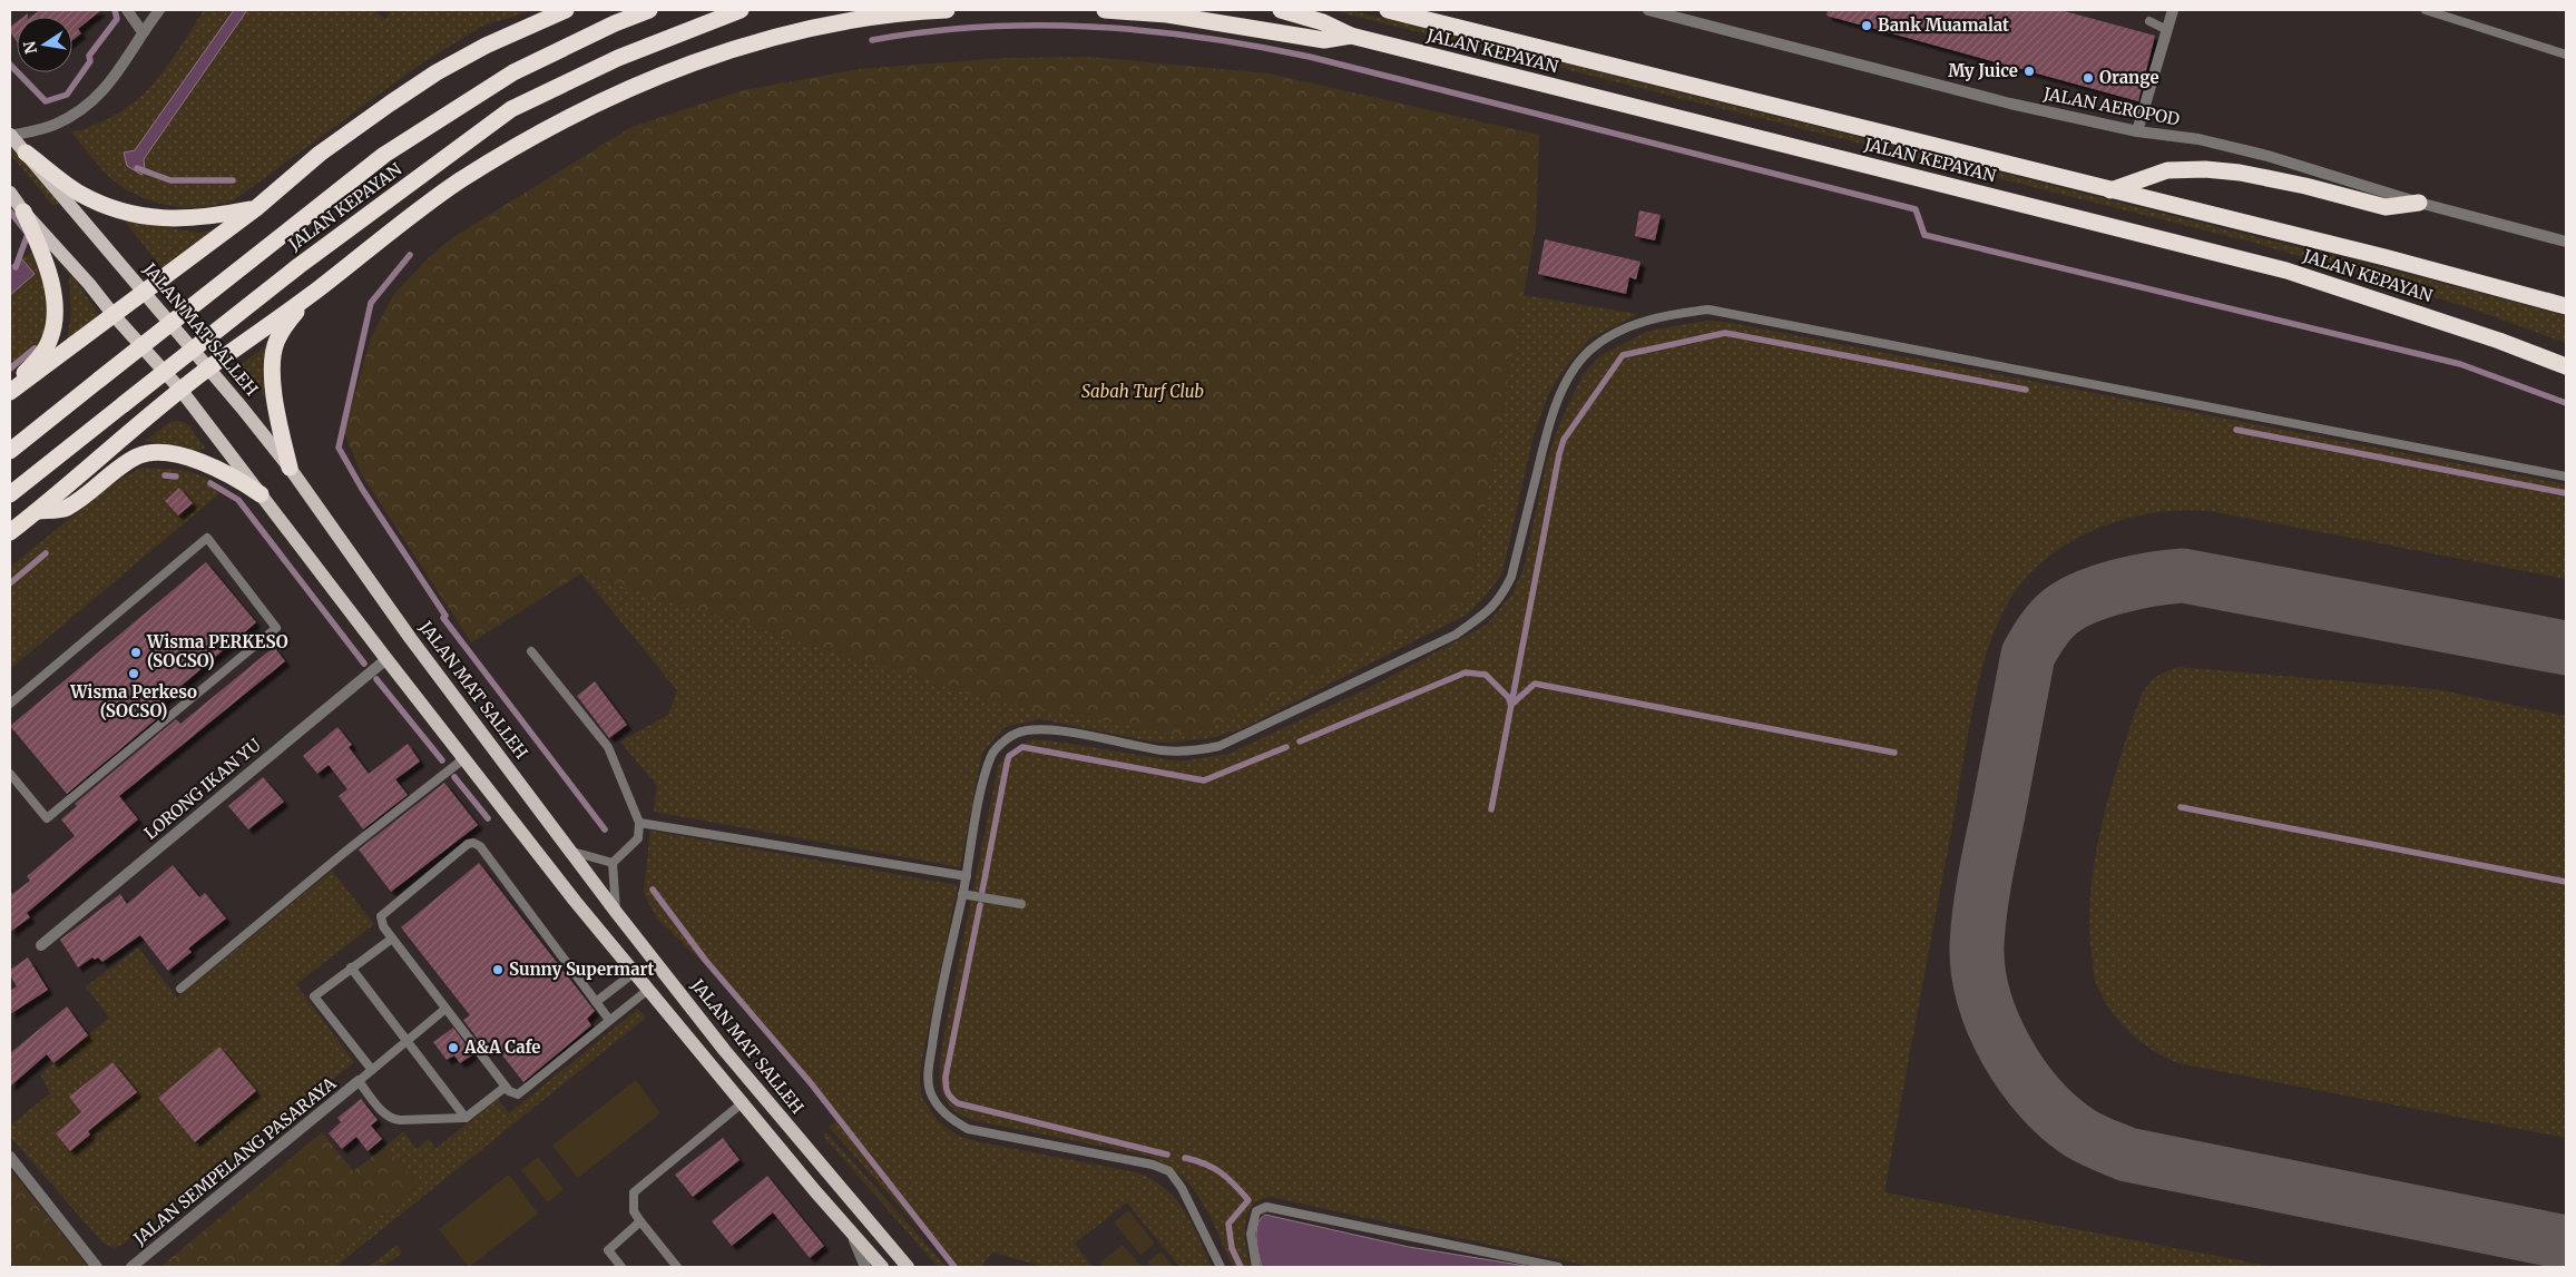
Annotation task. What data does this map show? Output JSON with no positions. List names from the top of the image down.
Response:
{
  "streets": {
    "highway": ["JALAN KEPAYAN"],
    "main road": ["JALAN MAT SALLEH"],
    "street": ["JALAN AEROPOD", "LORONG IKAN YU", "JALAN SEMPELANG PASARAYA"]
  },
  "parks": ["Sabah Turf Club"],
  "places": [
    "Bank Muamalat",
    "My Juice",
    "Orange",
    "Wisma PERKESO (SOCSO)",
    "Wisma Perkeso (SOCSO)",
    "Sunny Supermart",
    "A&A Cafe"
  ],
  "north": "left"
}
